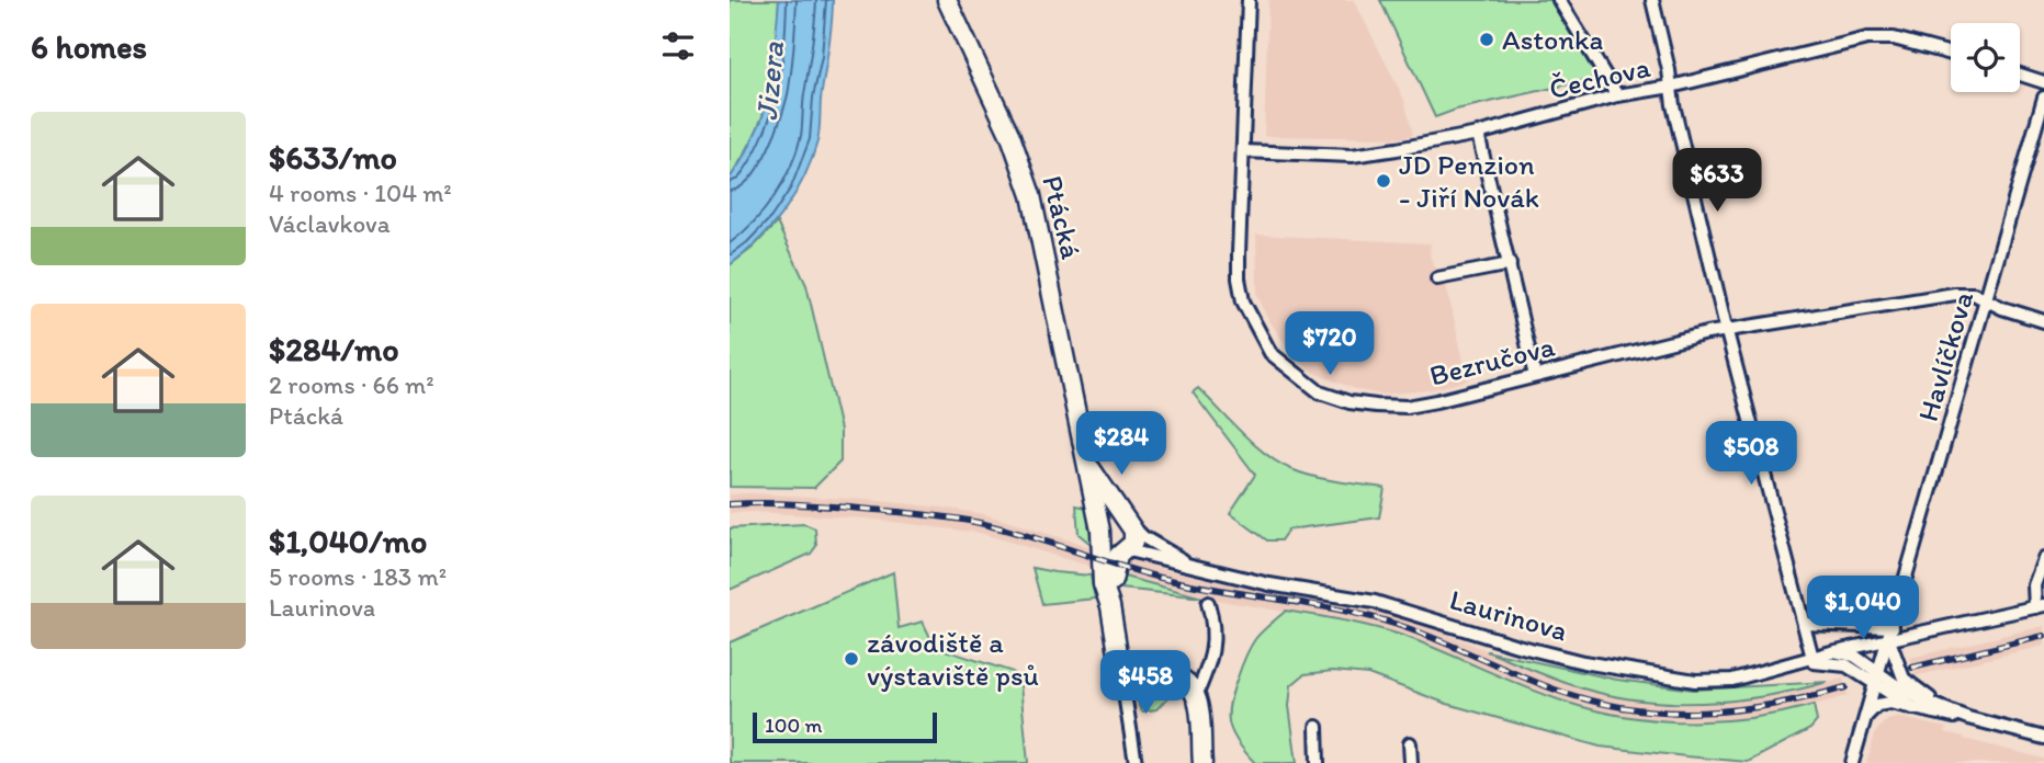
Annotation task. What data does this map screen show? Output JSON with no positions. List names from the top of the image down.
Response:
{
  "streets": {
    "street": [
      "Čechova",
      "Ptácká",
      "Havlíčkova",
      "Bezručova",
      "Laurinova"
    ]
  },
  "crossings": [
    ["Čechova", "Bezručova"],
    ["Ptácká", "Laurinova"],
    ["Havlíčkova", "Bezručova"],
    ["Havlíčkova", "Laurinova"]
  ],
  "water": ["Jizera"],
  "places": ["Astonka", "JD Penzion - Jiří Novák", "závodiště a výstaviště psů"],
  "scale_bar": "100 m",
  "page": {
    "heading": "6 homes",
    "list": [
      {
        "name": "$633/mo",
        "note": "4 rooms · 104 m² · Václavkova"
      },
      {
        "name": "$284/mo",
        "note": "2 rooms · 66 m² · Ptácká"
      },
      {
        "name": "$1,040/mo",
        "note": "5 rooms · 183 m² · Laurinova"
      }
    ],
    "price": [
      "$633",
      "$720",
      "$284",
      "$508",
      "$1,040",
      "$458"
    ],
    "scale": "100 m"
  }
}
